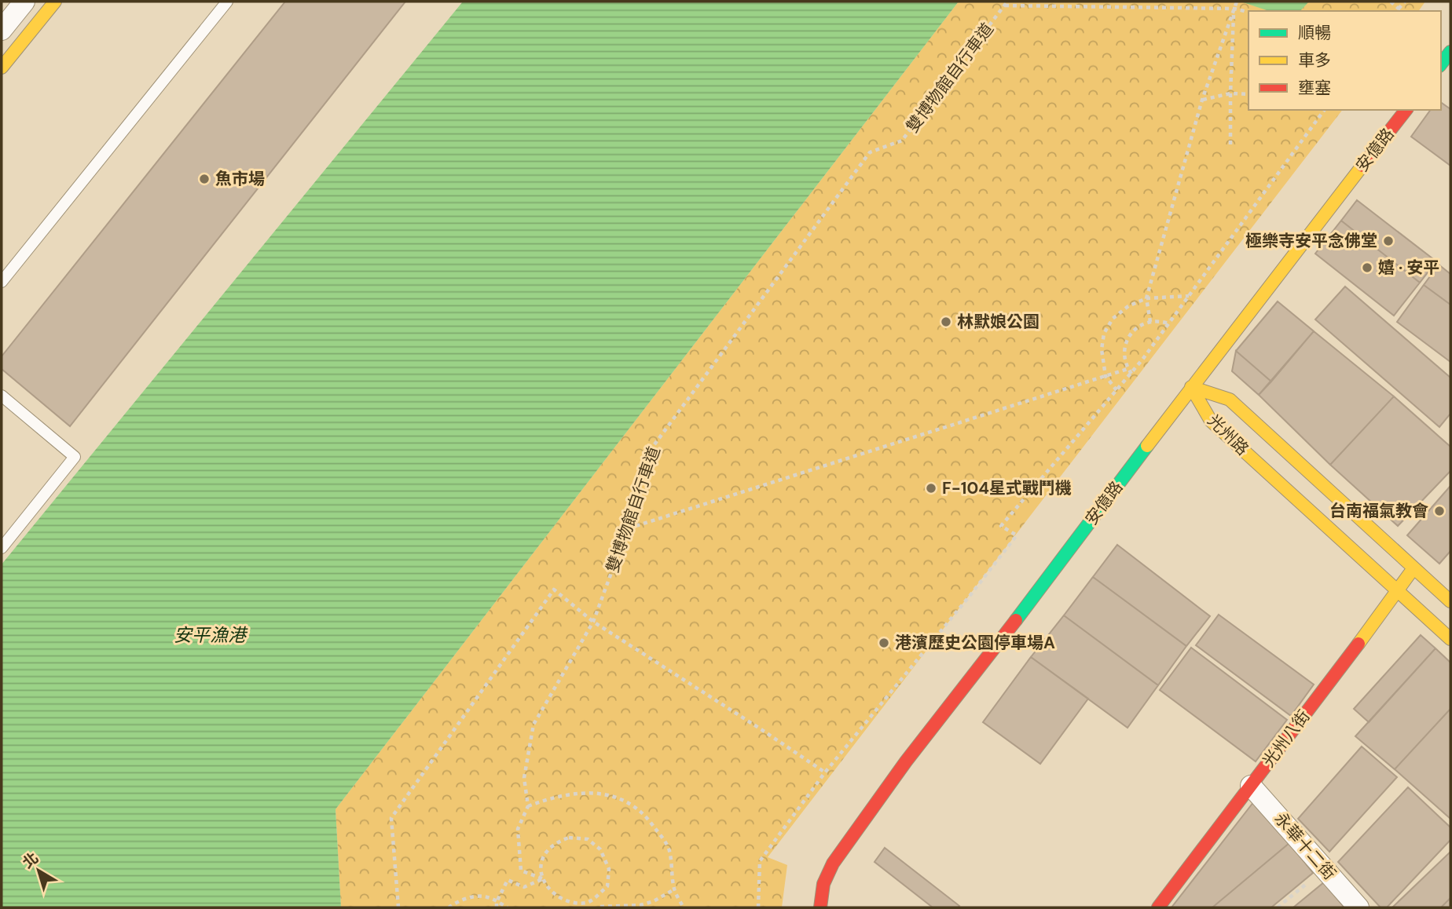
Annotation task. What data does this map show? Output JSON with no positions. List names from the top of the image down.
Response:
{
  "streets": {
    "street": [
      "安億路",
      "光州路",
      "光州八街",
      "永華十二街"
    ],
    "path": ["雙博物館自行車道"]
  },
  "crossings": [
    ["安億路", "光州路"],
    ["光州路", "光州八街"],
    ["光州八街", "永華十二街"]
  ],
  "water": ["安平漁港"],
  "places": [
    "魚市場",
    "極樂寺安平念佛堂",
    "嬉 · 安平",
    "林默娘公園",
    "F-104星式戰鬥機",
    "台南福氣教會",
    "港濱歷史公園停車場A"
  ],
  "legend": ["順暢", "車多", "壅塞"],
  "north": "top left"
}
